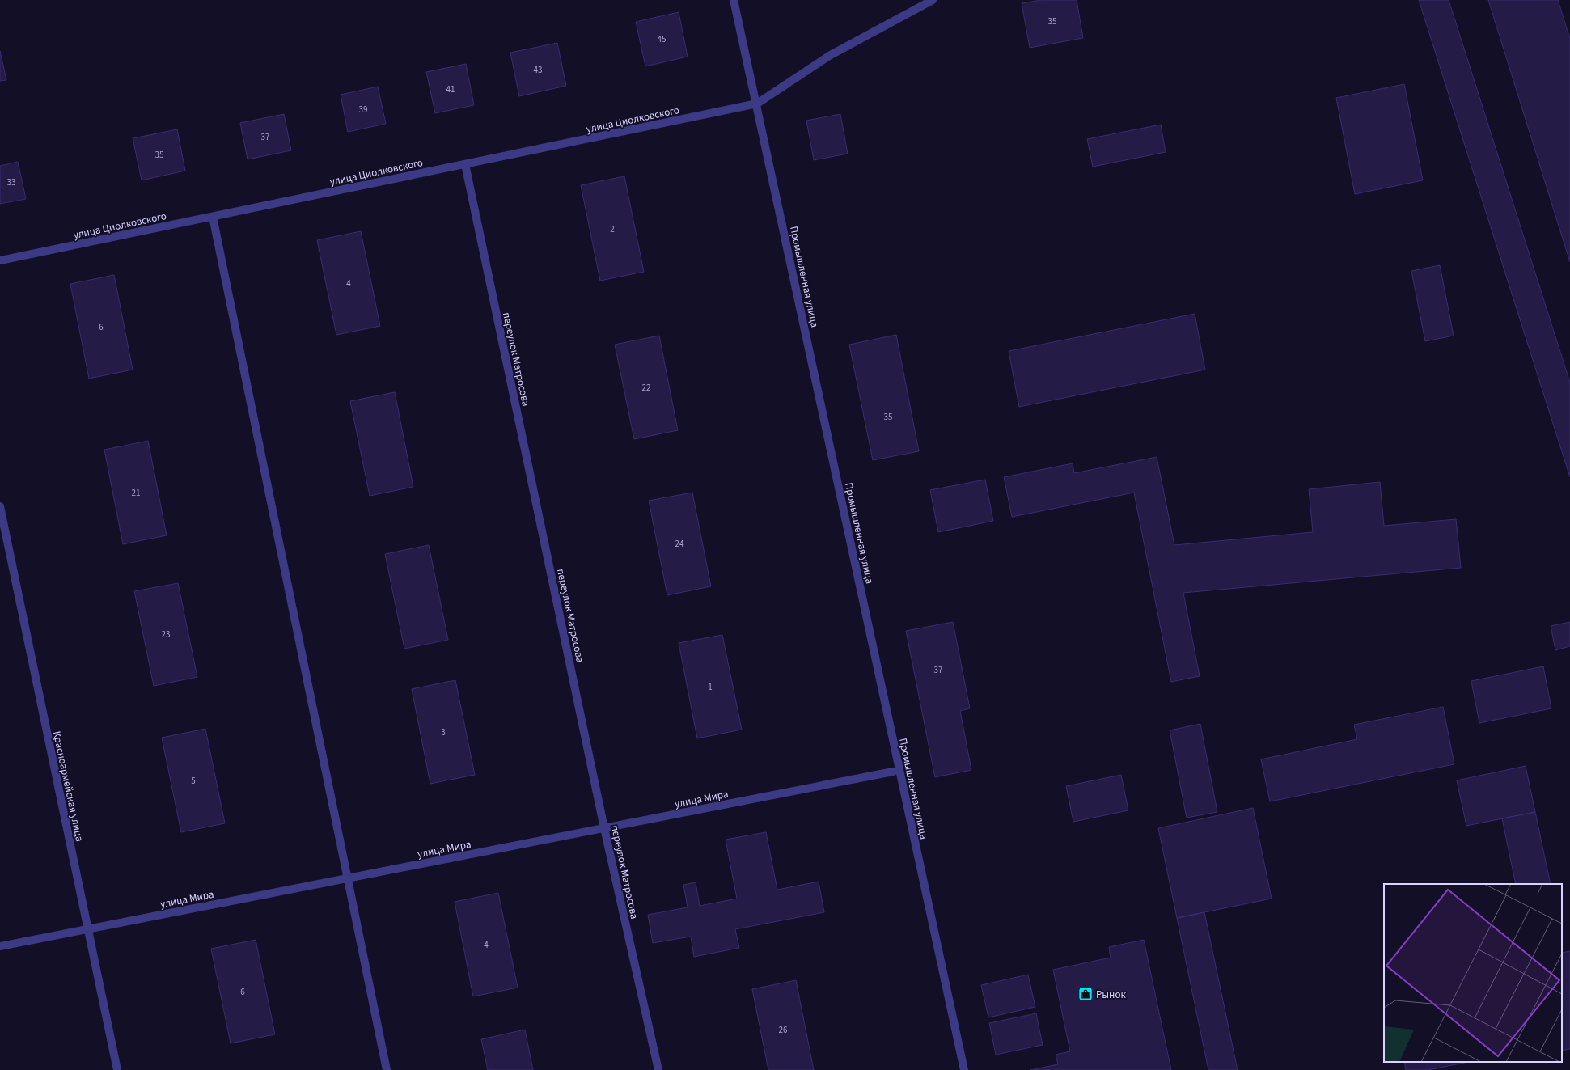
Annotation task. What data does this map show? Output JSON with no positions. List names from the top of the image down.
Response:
{
  "streets": {
    "street": [
      "улица Циолковского",
      "Промышленная улица",
      "переулок Матросова",
      "Красноармейская улица",
      "улица Мира"
    ]
  },
  "crossings": [
    ["улица Циолковского", "Промышленная улица"],
    ["улица Циолковского", "переулок Матросова"],
    ["переулок Матросова", "улица Мира"],
    ["Красноармейская улица", "улица Мира"]
  ],
  "places": {
    "shop": ["Рынок"]
  },
  "house_numbers": [
    "35",
    "45",
    "43",
    "41",
    "39",
    "37",
    "35",
    "33",
    "2",
    "4",
    "6",
    "22",
    "35",
    "21",
    "24",
    "23",
    "37",
    "1",
    "3",
    "5",
    "4",
    "6",
    "26"
  ]
}
